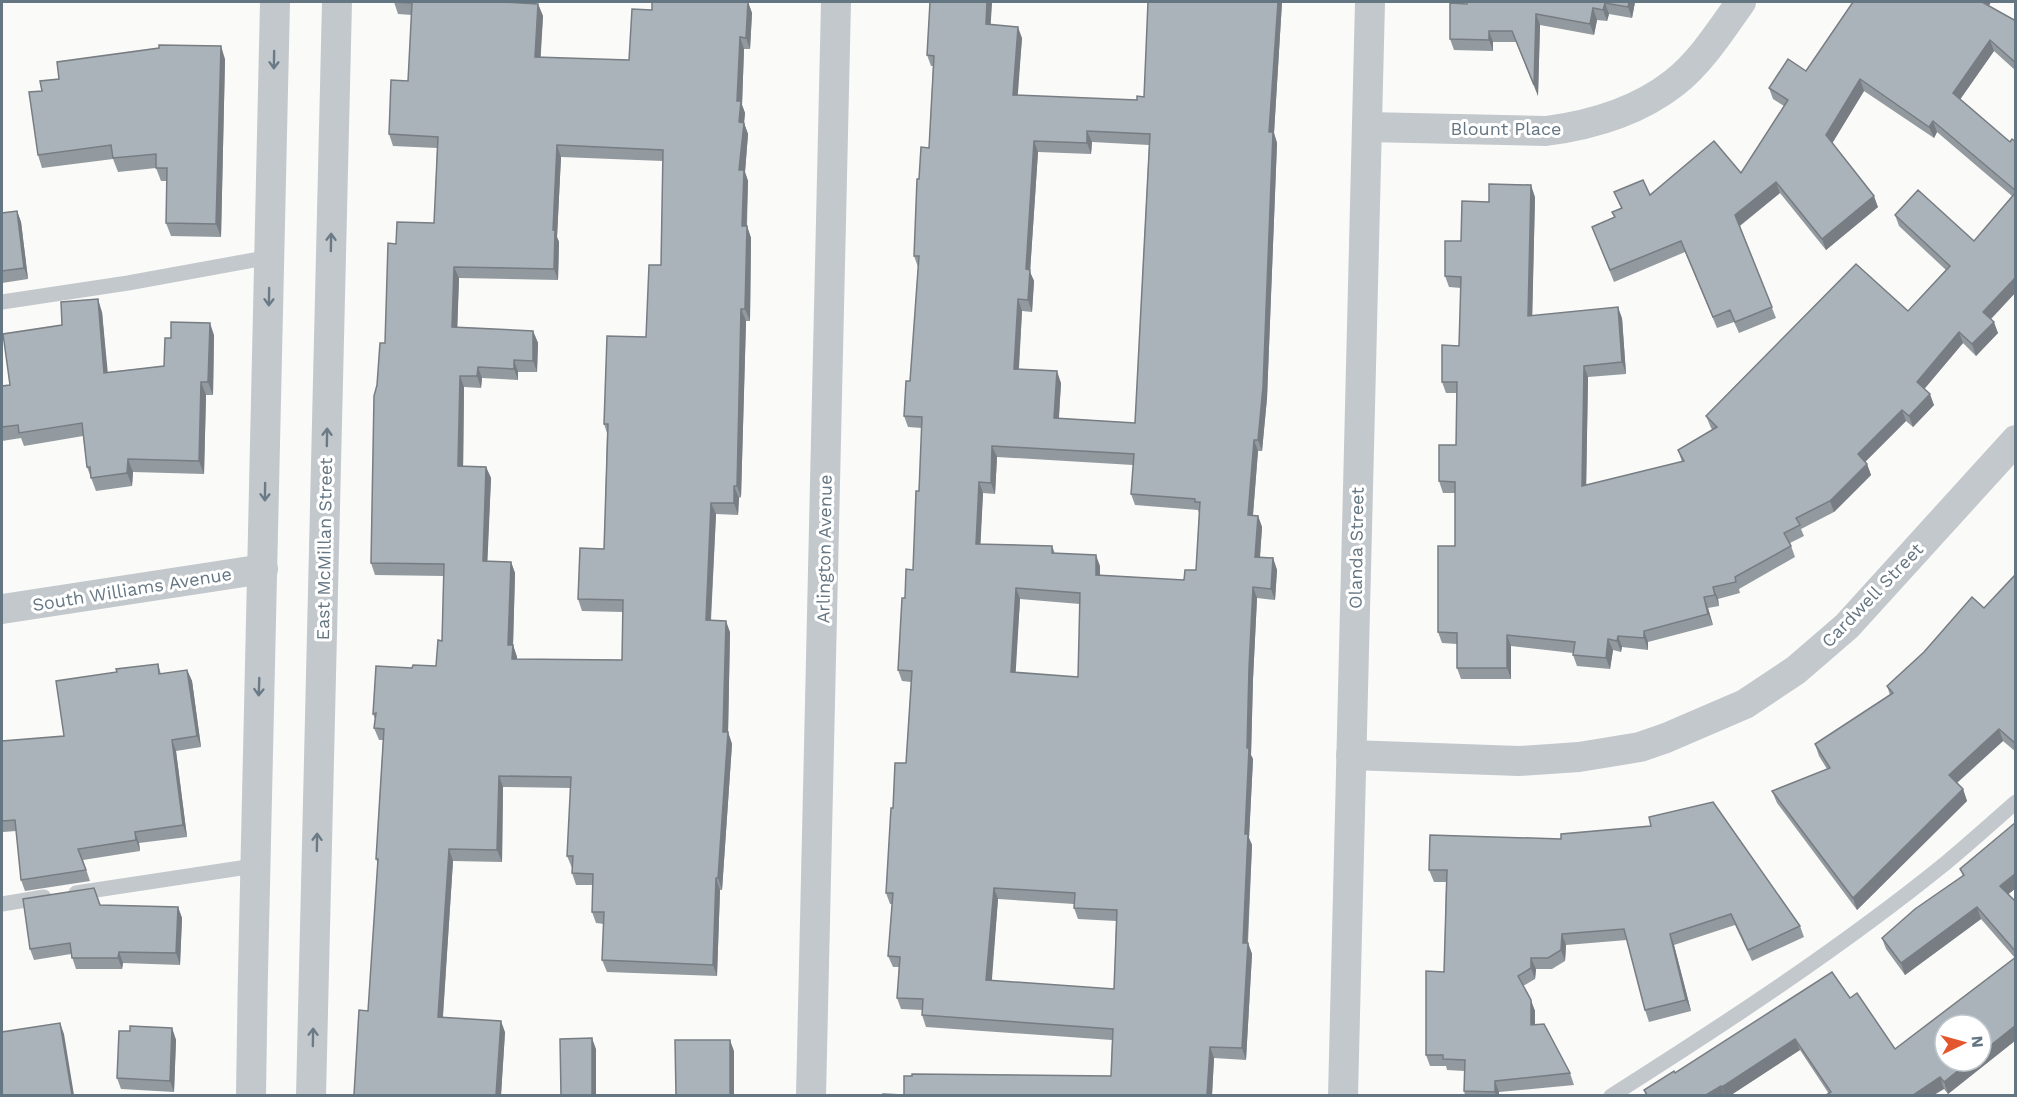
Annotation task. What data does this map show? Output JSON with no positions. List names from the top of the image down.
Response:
{
  "streets": {
    "street": [
      "Blount Place",
      "Olanda Street",
      "East McMillan Street",
      "Arlington Avenue",
      "South Williams Avenue",
      "Cardwell Street"
    ]
  },
  "crossings": [
    ["Blount Place", "Olanda Street"],
    ["Olanda Street", "Cardwell Street"]
  ],
  "north": "right"
}
